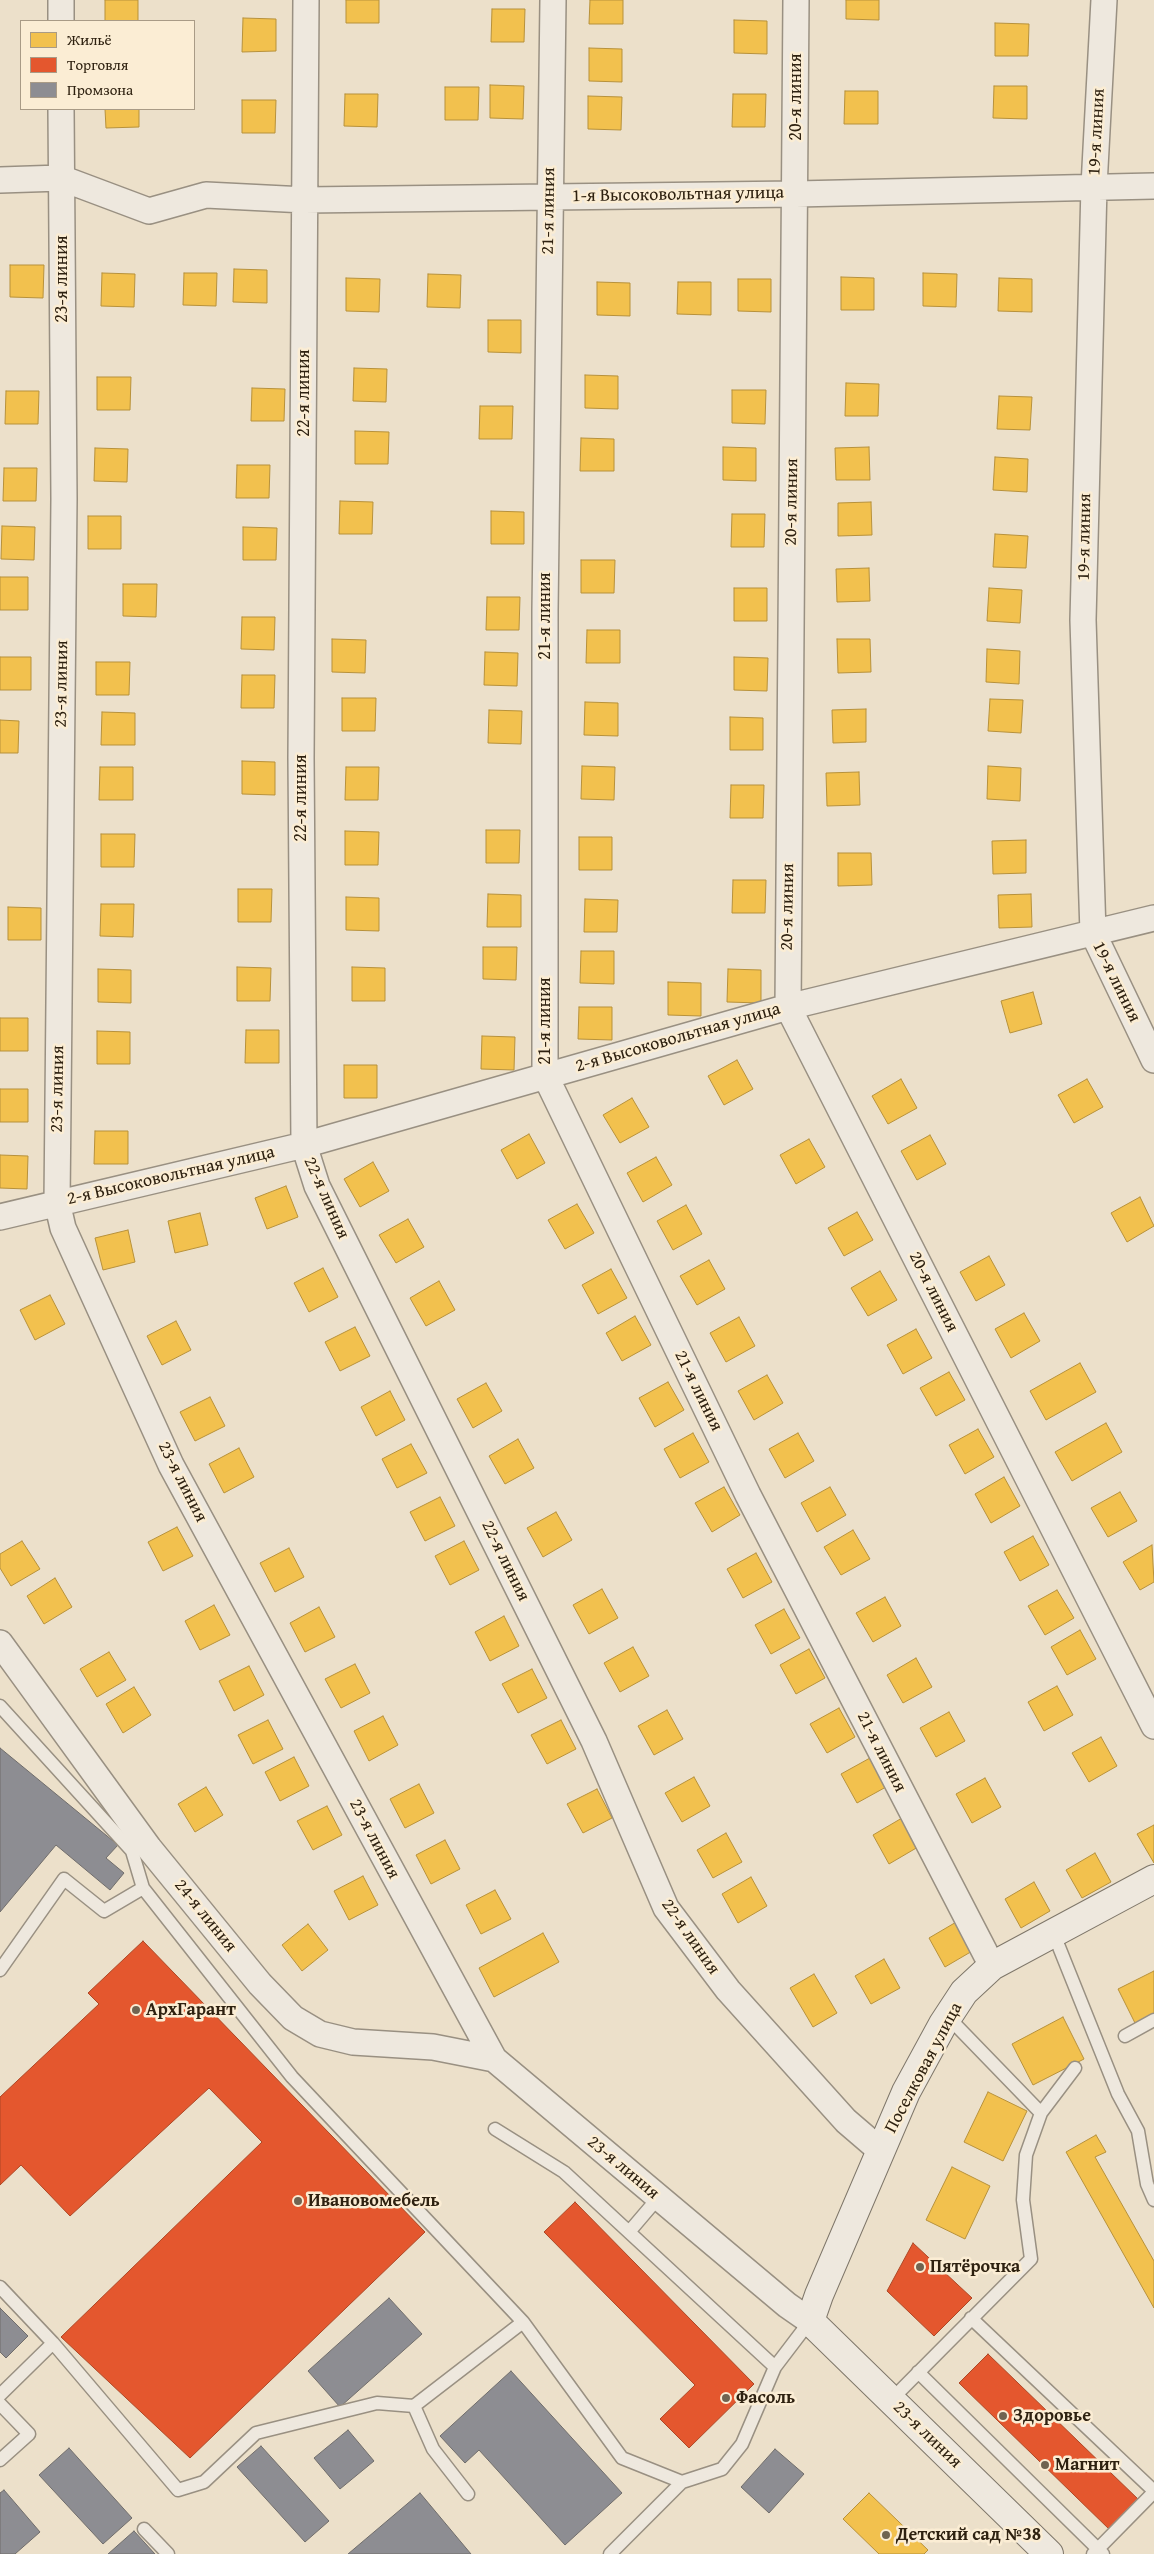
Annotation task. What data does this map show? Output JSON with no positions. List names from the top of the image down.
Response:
{
  "streets": {
    "street": [
      "20-я линия",
      "19-я линия",
      "1-я Высоковольтная улица",
      "21-я линия",
      "23-я линия",
      "22-я линия",
      "2-я Высоковольтная улица",
      "24-я линия",
      "Поселковая улица"
    ]
  },
  "crossings": [
    ["20-я линия", "1-я Высоковольтная улица"],
    ["20-я линия", "2-я Высоковольтная улица"],
    ["19-я линия", "1-я Высоковольтная улица"],
    ["19-я линия", "2-я Высоковольтная улица"],
    ["1-я Высоковольтная улица", "21-я линия"],
    ["1-я Высоковольтная улица", "23-я линия"],
    ["1-я Высоковольтная улица", "22-я линия"],
    ["21-я линия", "2-я Высоковольтная улица"],
    ["21-я линия", "Поселковая улица"],
    ["23-я линия", "2-я Высоковольтная улица"],
    ["23-я линия", "24-я линия"],
    ["23-я линия", "Поселковая улица"],
    ["22-я линия", "2-я Высоковольтная улица"],
    ["22-я линия", "Поселковая улица"]
  ],
  "places": [
    "АрхГарант",
    "Ивановомебель",
    "Пятёрочка",
    "Фасоль",
    "Здоровье",
    "Магнит",
    "Детский сад №38"
  ],
  "legend": ["Жильё", "Торговля", "Промзона"]
}
